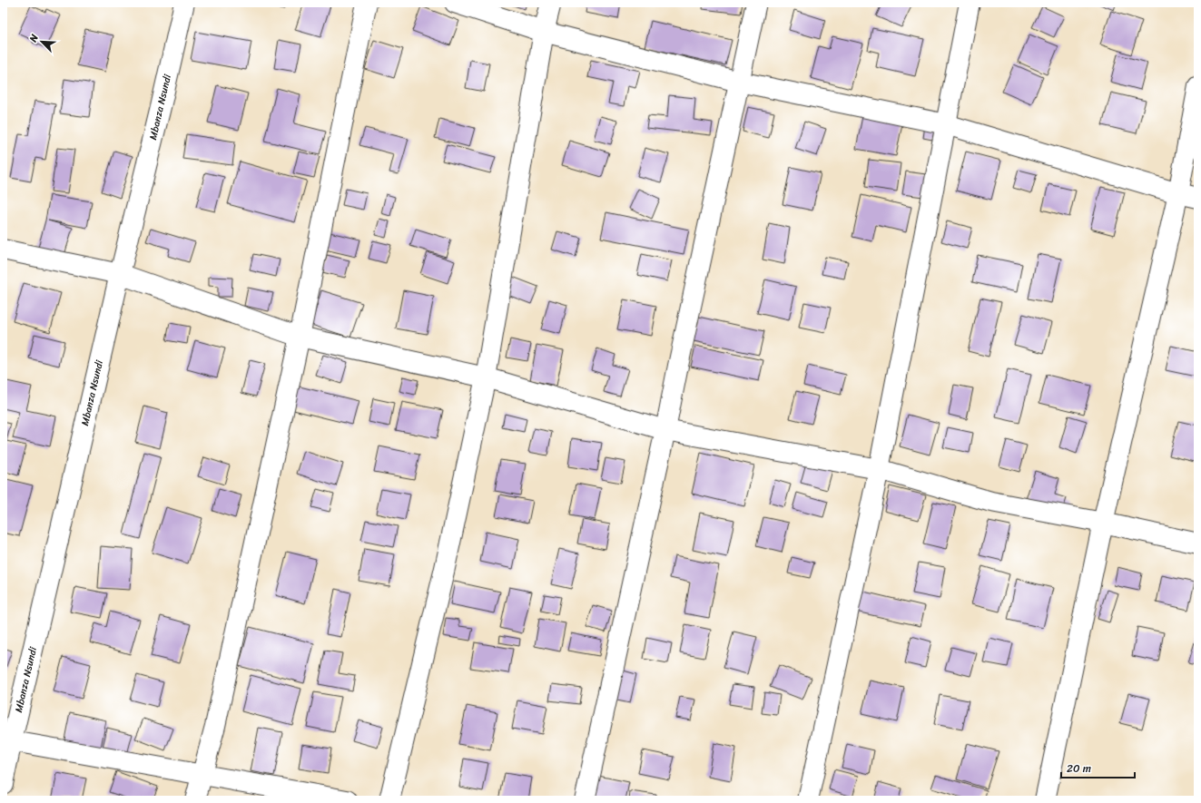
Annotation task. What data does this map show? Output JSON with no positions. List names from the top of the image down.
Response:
{
  "streets": {
    "street": ["Mbanza Nsundi"]
  },
  "scale_bar": "20 m",
  "north": "top left"
}
